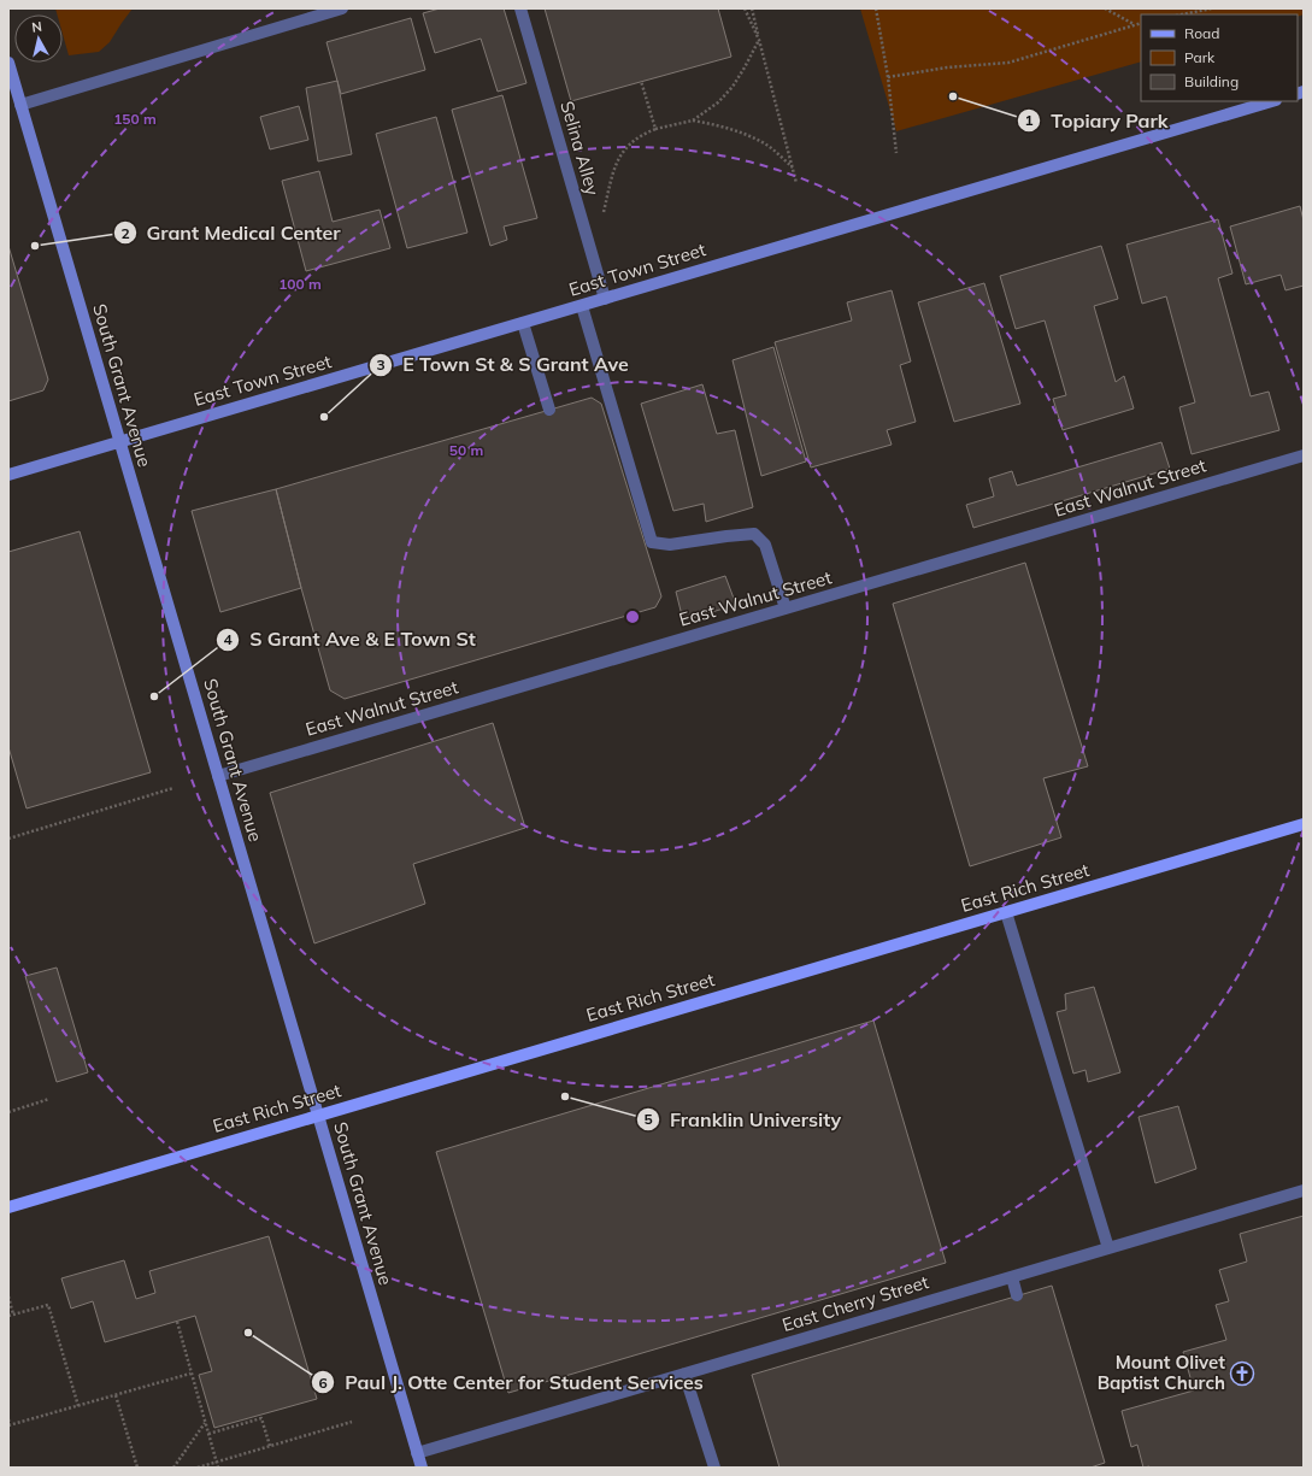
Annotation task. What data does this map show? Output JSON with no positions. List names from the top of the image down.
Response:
{
  "streets": {
    "main road": ["East Rich Street"],
    "street": ["East Town Street", "South Grant Avenue"],
    "lane": ["Selina Alley", "East Walnut Street", "East Cherry Street"]
  },
  "crossings": [
    ["Selina Alley", "East Town Street"],
    ["East Town Street", "South Grant Avenue"],
    ["South Grant Avenue", "East Walnut Street"],
    ["South Grant Avenue", "East Rich Street"],
    ["South Grant Avenue", "East Cherry Street"]
  ],
  "places": {
    "other": [
      "Topiary Park",
      "Grant Medical Center",
      "E Town St & S Grant Ave",
      "S Grant Ave & E Town St",
      "Franklin University",
      "Paul J. Otte Center for Student Services"
    ],
    "church": ["Mount Olivet Baptist Church"]
  },
  "legend": ["Road", "Park", "Building"],
  "north": "top",
  "rings": ["150 m", "100 m", "50 m"]
}
